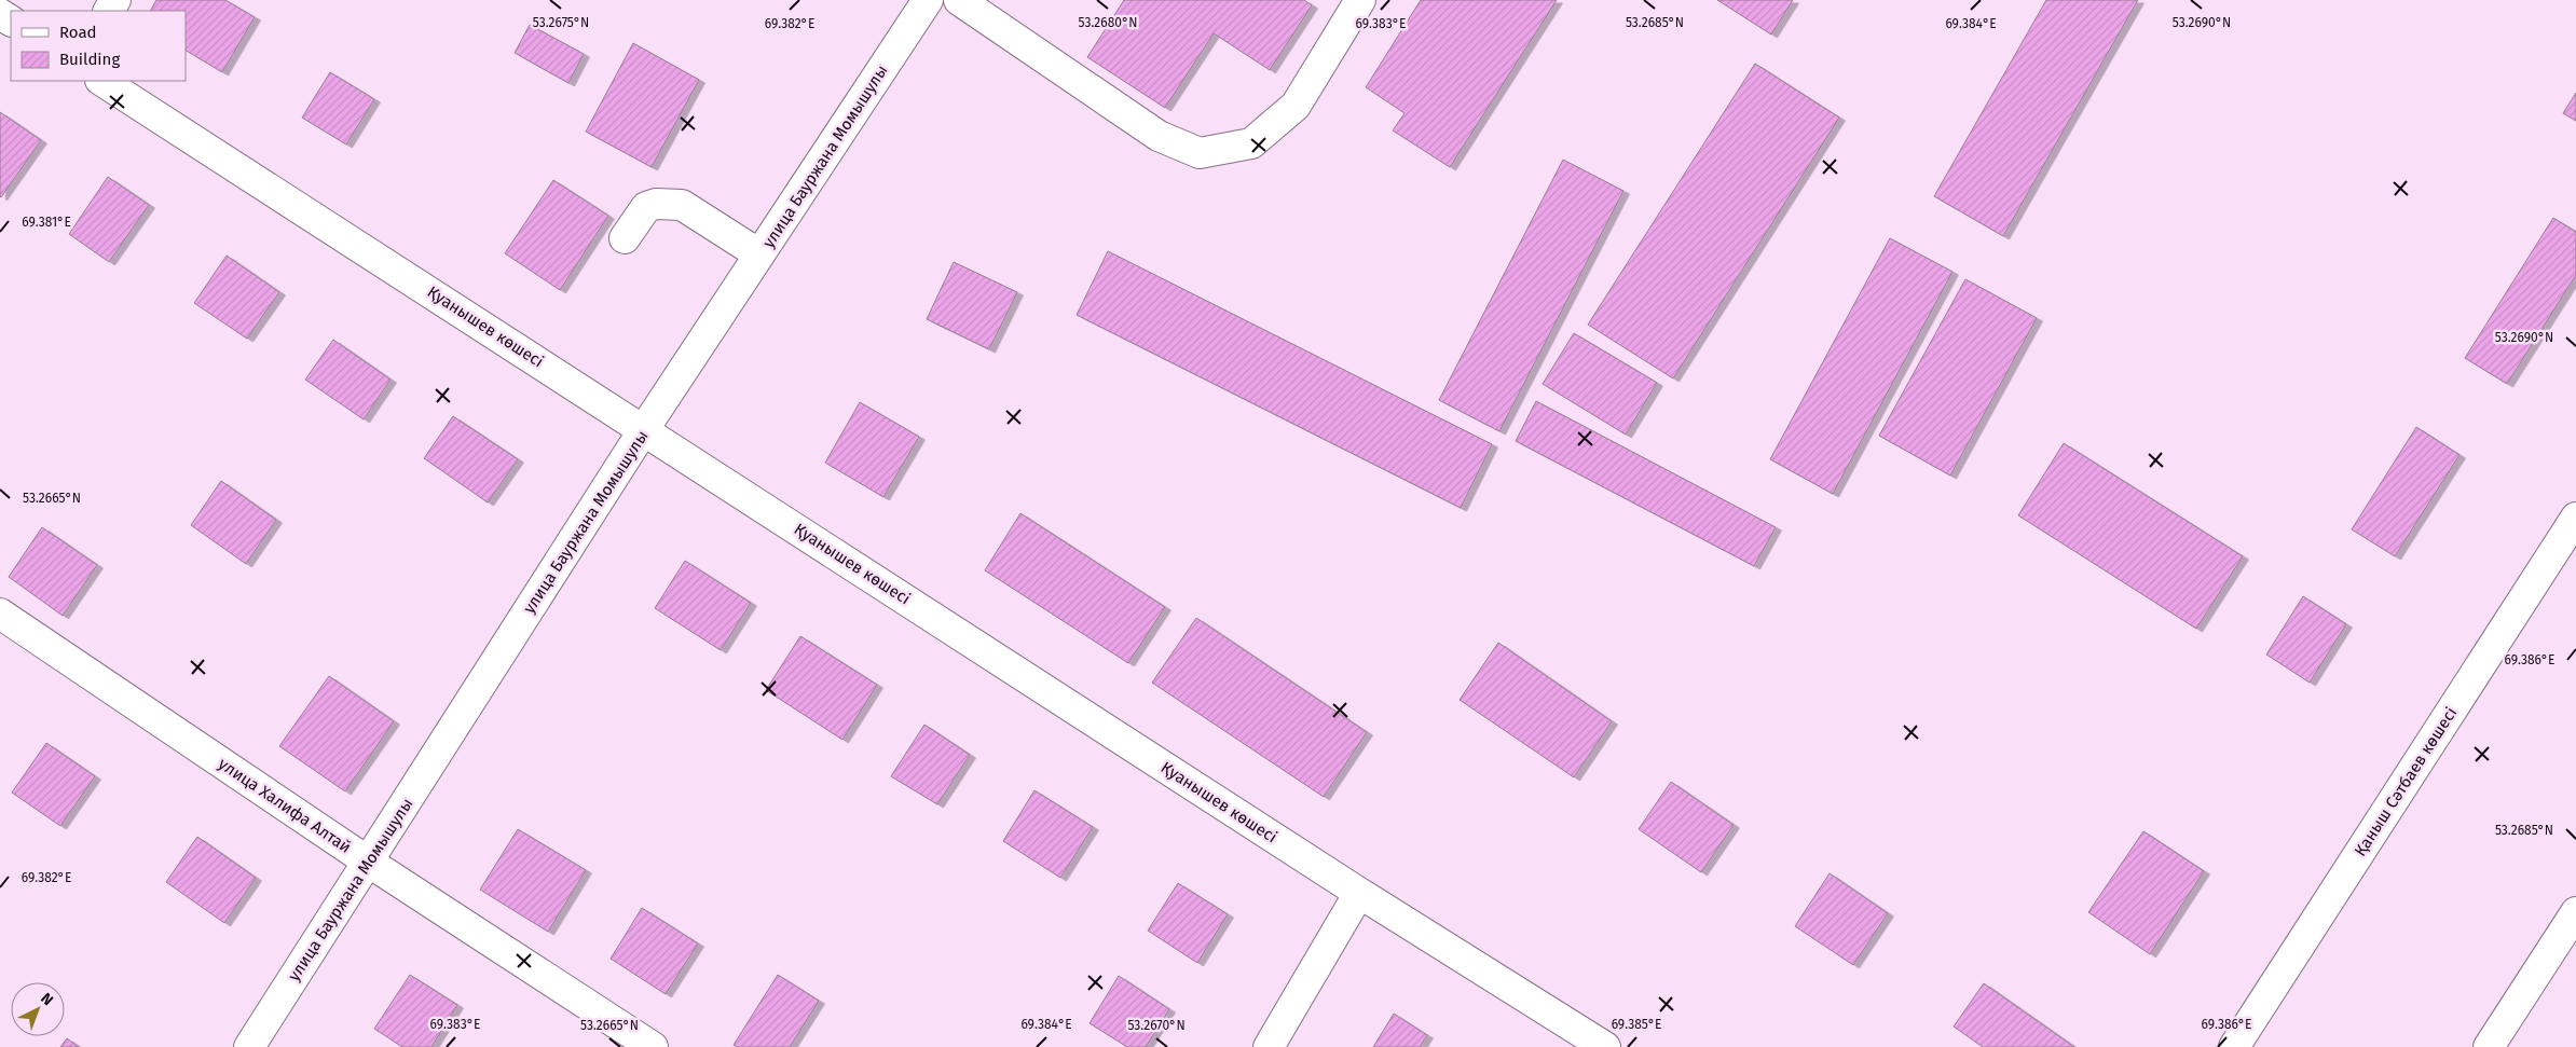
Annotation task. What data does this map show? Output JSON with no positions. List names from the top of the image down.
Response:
{
  "streets": {
    "street": [
      "улица Бауржана Момышулы",
      "Қуанышев көшесі",
      "Қаныш Сәтбаев көшесі",
      "улица Халифа Алтай"
    ]
  },
  "crossings": [
    ["улица Бауржана Момышулы", "Қуанышев көшесі"],
    ["улица Бауржана Момышулы", "улица Халифа Алтай"]
  ],
  "legend": ["Road", "Building"],
  "north": "top right",
  "coordinates": [
    "53.2685°N",
    "53.2675°N",
    "53.2680°N",
    "53.2690°N",
    "69.382°E",
    "69.383°E",
    "69.384°E",
    "69.381°E",
    "53.2665°N",
    "69.386°E",
    "69.385°E",
    "53.2670°N"
  ]
}
